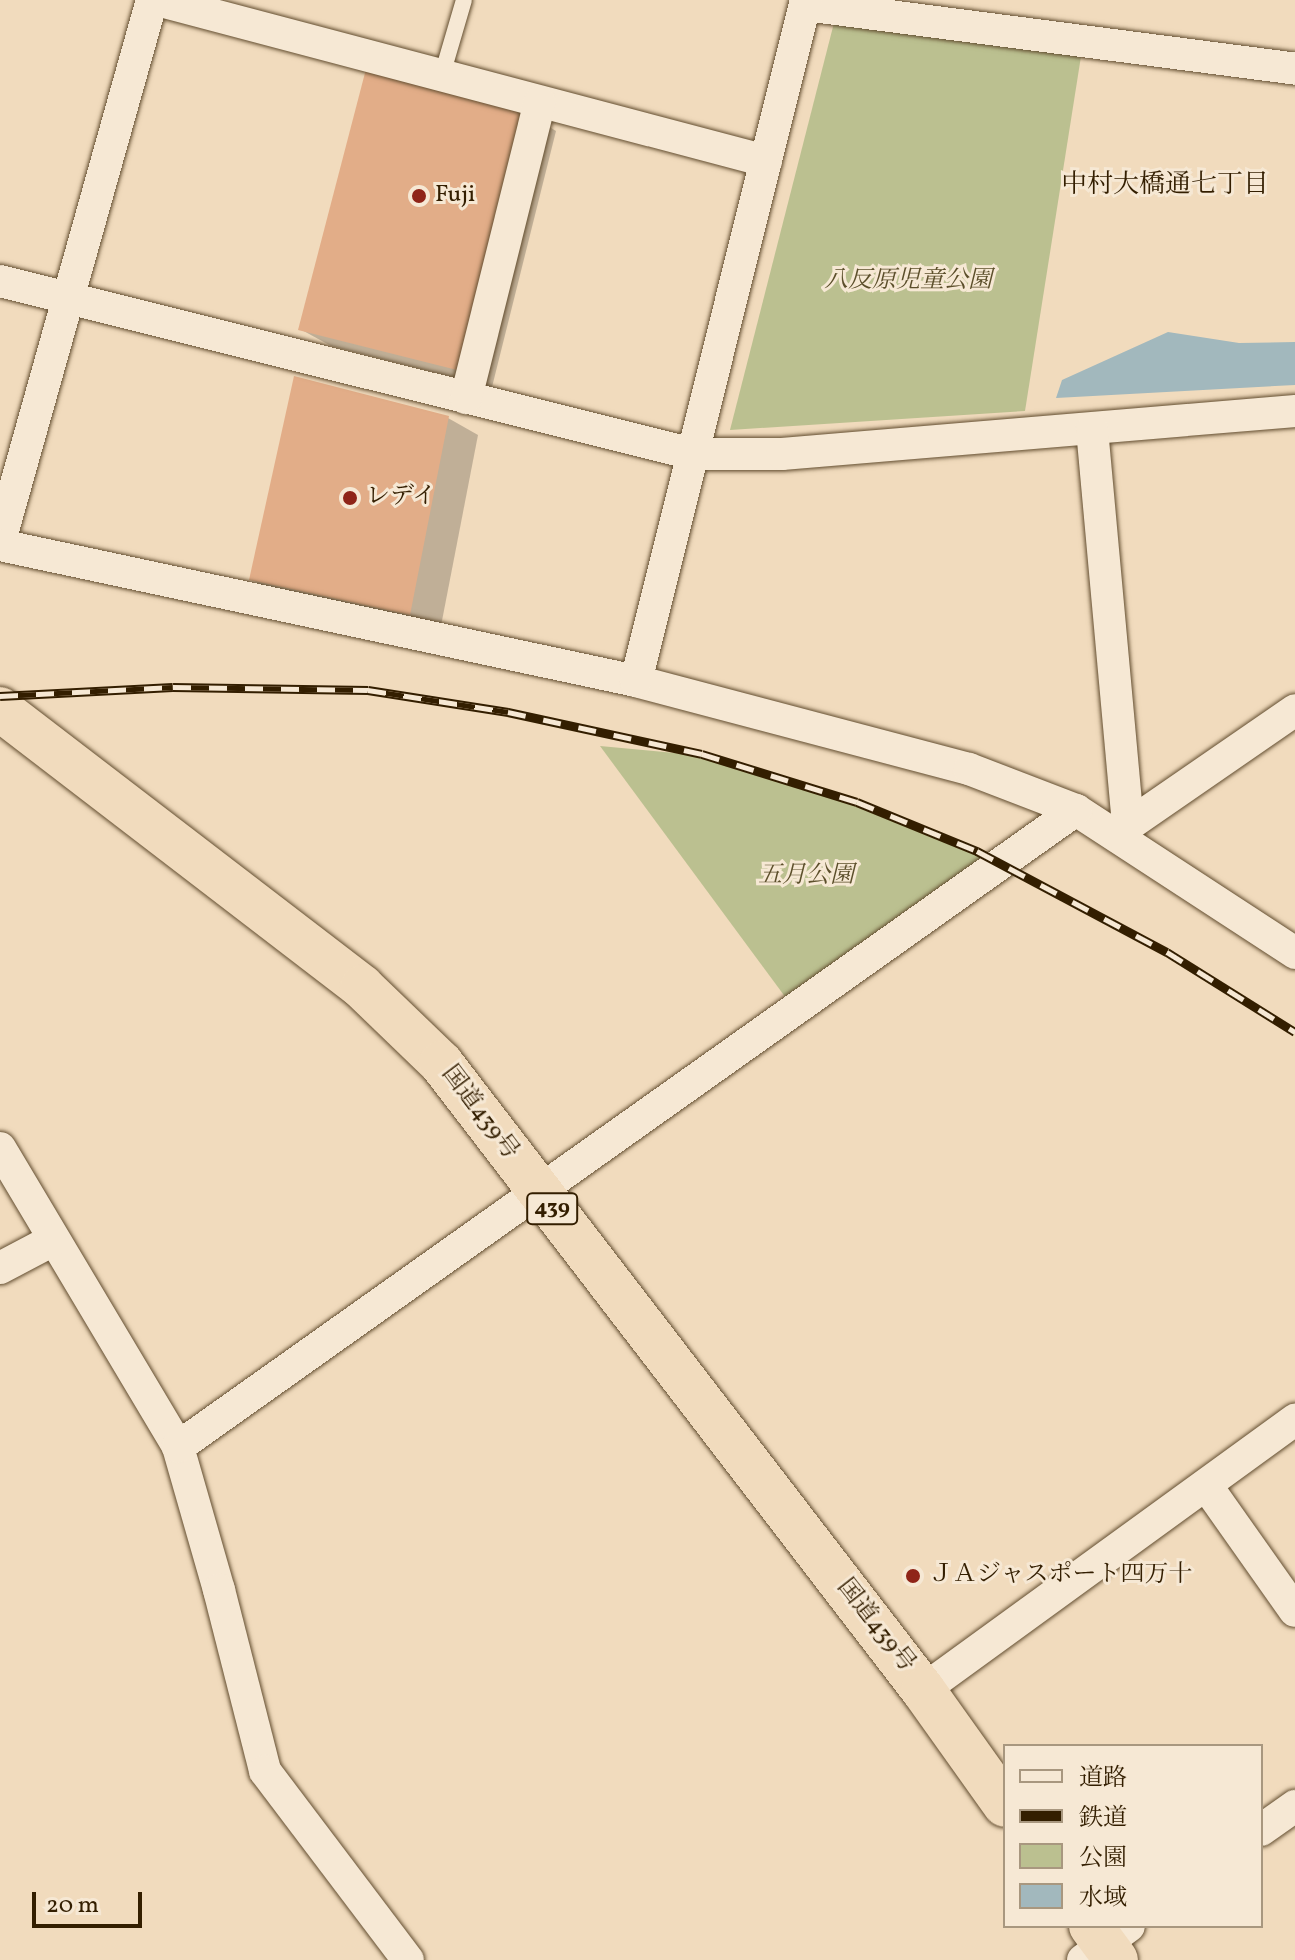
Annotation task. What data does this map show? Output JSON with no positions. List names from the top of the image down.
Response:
{
  "streets": {
    "highway": ["国道439号", "439"]
  },
  "districts": ["中村大橋通七丁目"],
  "parks": ["八反原児童公園", "五月公園"],
  "places": ["Fuji", "レデイ", "ＪＡジャスポート四万十"],
  "legend": [
    "道路",
    "鉄道",
    "公園",
    "水域"
  ],
  "scale_bar": "20 m"
}
